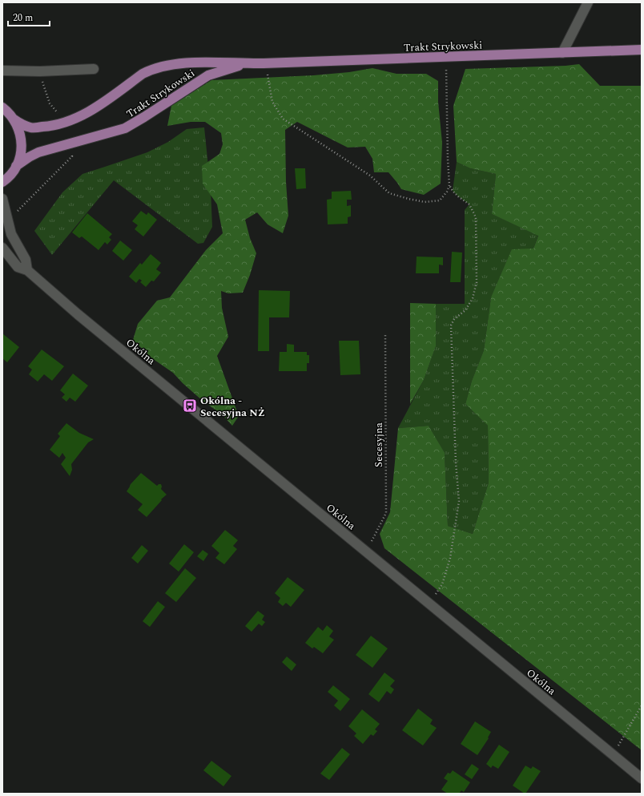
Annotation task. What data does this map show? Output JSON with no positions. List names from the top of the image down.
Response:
{
  "streets": {
    "main road": ["Trakt Strykowski"],
    "street": ["Okólna"],
    "path": ["Secesyjna"]
  },
  "crossings": [
    ["Okólna", "Secesyjna"]
  ],
  "places": {
    "bus stop": ["Okólna - Secesyjna NŻ"]
  },
  "scale_bar": "20 m"
}
